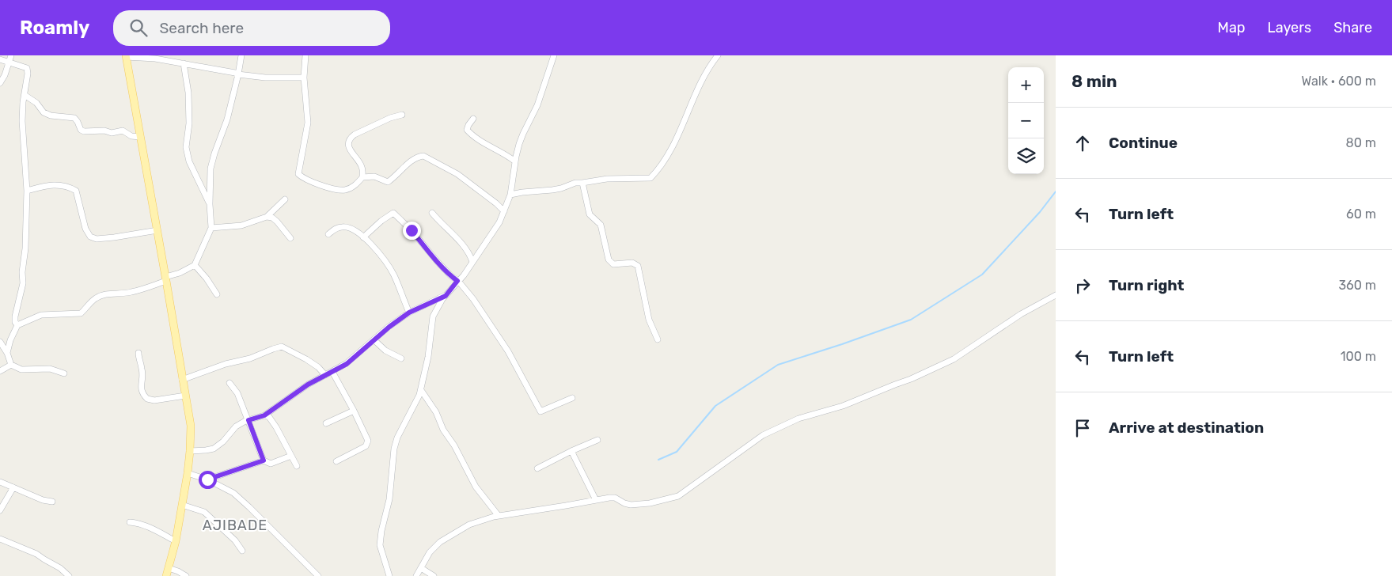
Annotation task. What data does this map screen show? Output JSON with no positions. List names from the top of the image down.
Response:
{
  "districts": ["AJIBADE"],
  "page": {
    "header": "Roamly",
    "search": "Search here",
    "nav": ["Map", "Layers", "Share"],
    "heading": ["8 min", "Walk · 600 m"],
    "map_buttons": ["+", "−"],
    "list": [
      ["Continue", "80 m"],
      ["Turn left", "60 m"],
      ["Turn right", "360 m"],
      ["Turn left", "100 m"],
      "Arrive at destination"
    ]
  }
}
